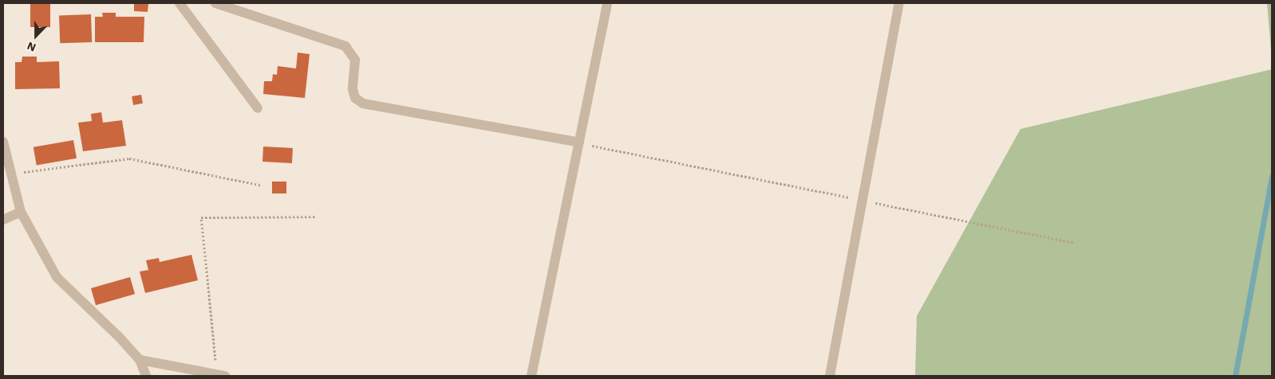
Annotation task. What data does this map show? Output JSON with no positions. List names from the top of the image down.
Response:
{
  "north": "bottom"
}
